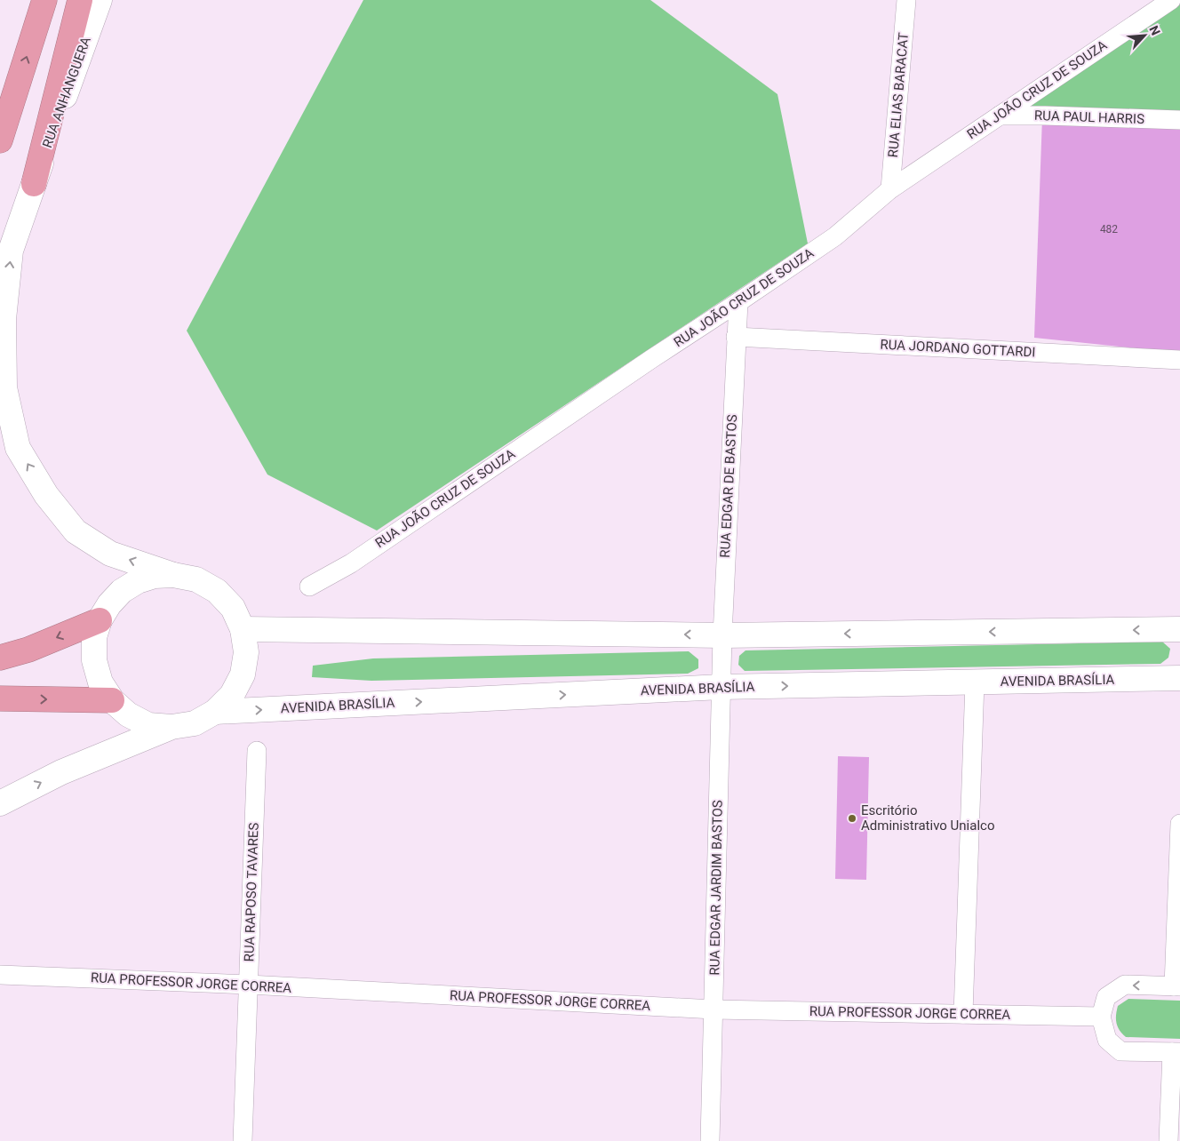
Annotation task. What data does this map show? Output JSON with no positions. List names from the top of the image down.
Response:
{
  "streets": {
    "main road": ["RUA ANHANGUERA", "AVENIDA BRASÍLIA"],
    "street": [
      "RUA JOÃO CRUZ DE SOUZA",
      "RUA ELIAS BARACAT",
      "RUA PAUL HARRIS",
      "RUA JORDANO GOTTARDI",
      "RUA EDGAR DE BASTOS",
      "RUA EDGAR JARDIM BASTOS",
      "RUA RAPOSO TAVARES",
      "RUA PROFESSOR JORGE CORREA"
    ]
  },
  "crossings": [
    ["RUA JOÃO CRUZ DE SOUZA", "RUA ELIAS BARACAT"],
    ["RUA JOÃO CRUZ DE SOUZA", "RUA PAUL HARRIS"],
    ["RUA JOÃO CRUZ DE SOUZA", "RUA EDGAR DE BASTOS"],
    ["RUA ANHANGUERA", "AVENIDA BRASÍLIA"],
    ["RUA JORDANO GOTTARDI", "RUA EDGAR DE BASTOS"],
    ["RUA EDGAR DE BASTOS", "RUA EDGAR JARDIM BASTOS"],
    ["AVENIDA BRASÍLIA", "RUA EDGAR JARDIM BASTOS"],
    ["RUA EDGAR JARDIM BASTOS", "RUA PROFESSOR JORGE CORREA"],
    ["RUA RAPOSO TAVARES", "RUA PROFESSOR JORGE CORREA"]
  ],
  "places": ["Escritório Administrativo Unialco"],
  "house_numbers": ["482"],
  "north": "top right"
}
